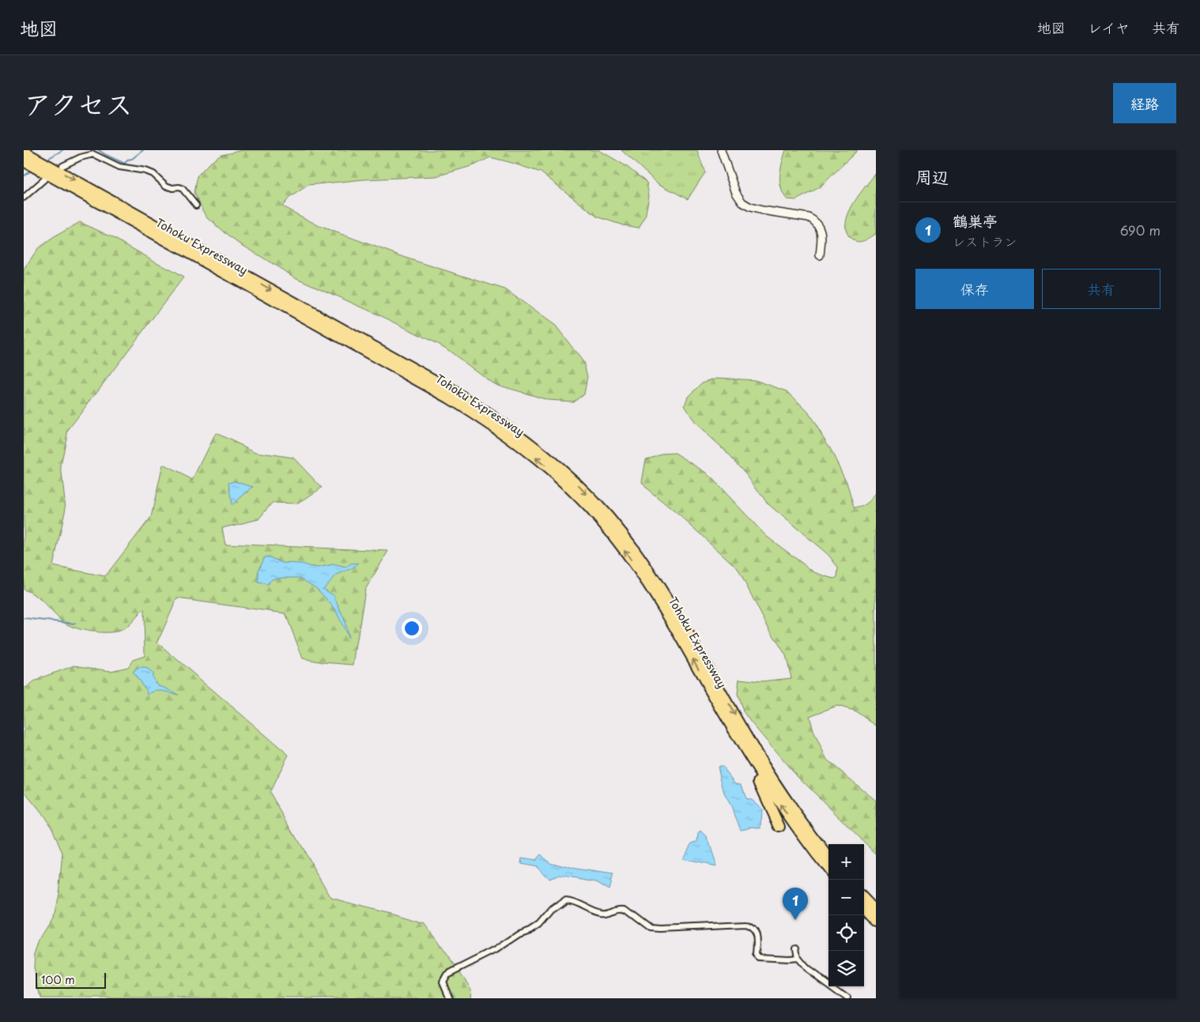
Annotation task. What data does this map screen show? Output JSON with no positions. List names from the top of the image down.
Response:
{
  "streets": {
    "highway": ["Tohoku Expressway"]
  },
  "scale_bar": "100 m",
  "page": {
    "header": "地図",
    "nav": ["地図", "レイヤ", "共有"],
    "title": "アクセス",
    "buttons": [
      "経路",
      ["保存", "共有"]
    ],
    "heading": "周辺",
    "list": [
      {
        "mark": "1",
        "name": "鶴巣亭",
        "note": "レストラン",
        "value": "690 m"
      }
    ],
    "map_buttons": ["+", "−"],
    "pins": "1",
    "scale": "100 m"
  }
}
